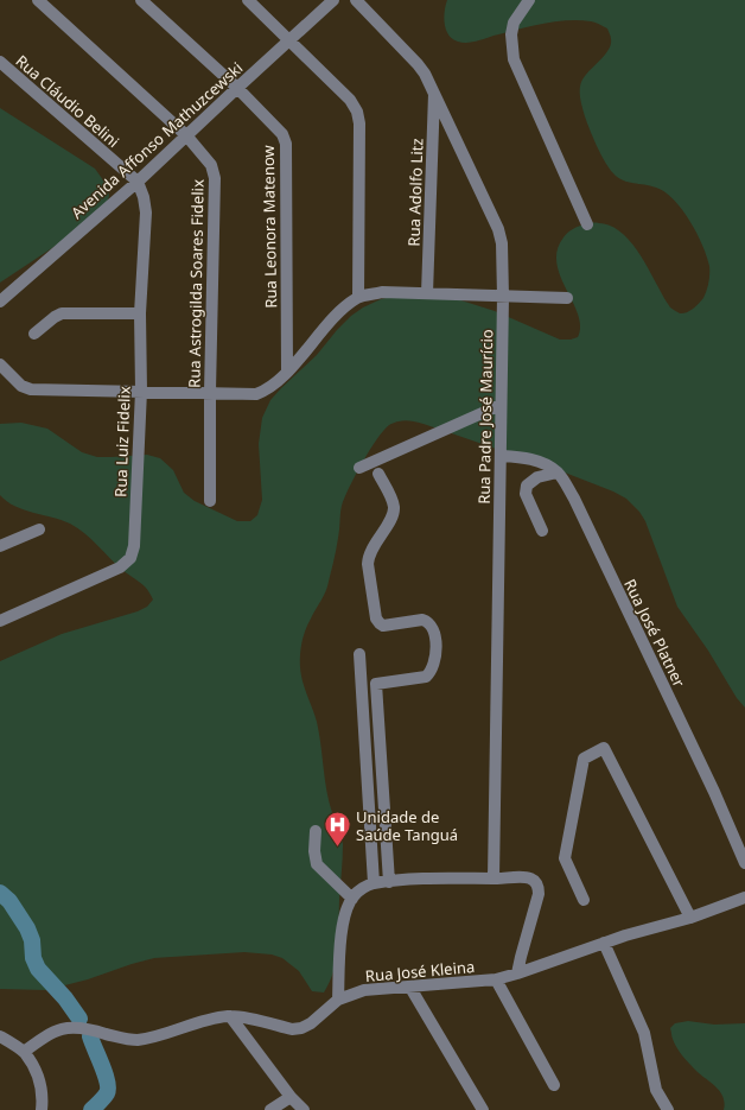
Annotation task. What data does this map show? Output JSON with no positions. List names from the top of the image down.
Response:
{
  "streets": {
    "street": [
      "Rua Cláudio Belini",
      "Avenida Affonso Mathuzcewski",
      "Rua Adolfo Litz",
      "Rua Leonora Matenow",
      "Rua Astrogilda Soares Fidelix",
      "Rua Padre José Maurício",
      "Rua Luiz Fidelix",
      "Rua José Platner",
      "Rua José Kleina"
    ]
  },
  "crossings": [
    ["Rua Cláudio Belini", "Avenida Affonso Mathuzcewski"],
    ["Rua Cláudio Belini", "Rua Luiz Fidelix"],
    ["Avenida Affonso Mathuzcewski", "Rua Leonora Matenow"],
    ["Avenida Affonso Mathuzcewski", "Rua Astrogilda Soares Fidelix"],
    ["Avenida Affonso Mathuzcewski", "Rua Luiz Fidelix"],
    ["Rua Adolfo Litz", "Rua Padre José Maurício"],
    ["Rua Padre José Maurício", "Rua José Platner"]
  ],
  "places": {
    "hospital": ["Unidade de Saúde Tanguá"]
  }
}
